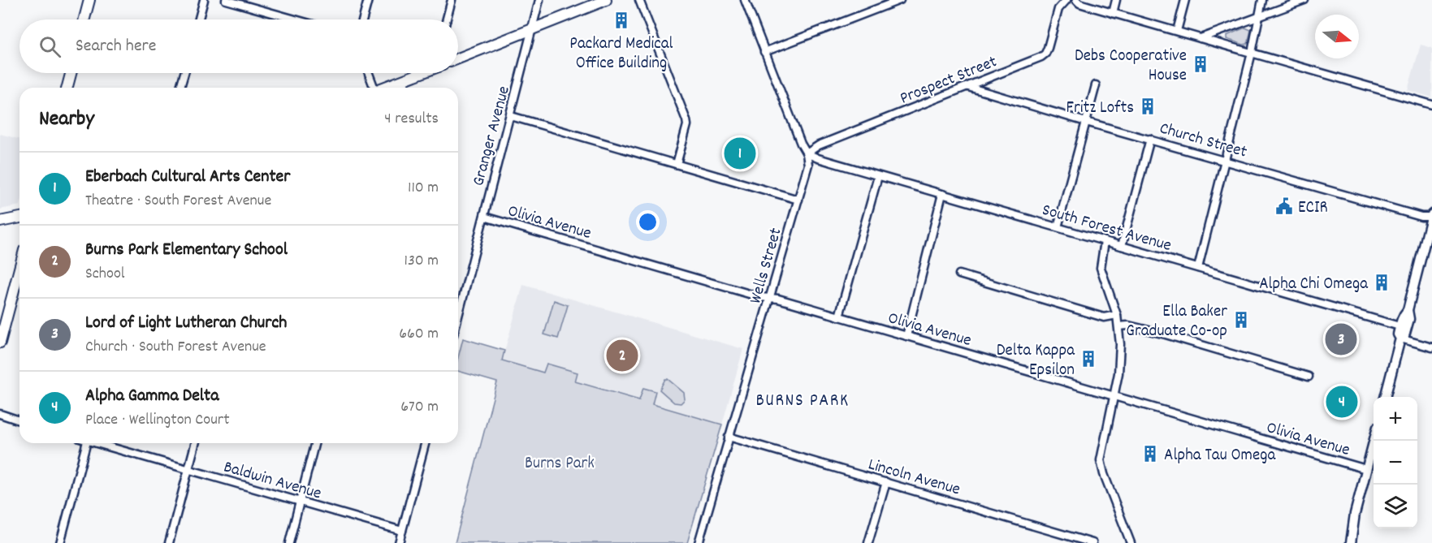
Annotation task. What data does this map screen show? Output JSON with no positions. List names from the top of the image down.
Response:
{
  "streets": {
    "street": [
      "Prospect Street",
      "Granger Avenue",
      "Church Street",
      "Olivia Avenue",
      "South Forest Avenue",
      "Wells Street",
      "Lincoln Avenue",
      "Baldwin Avenue"
    ]
  },
  "crossings": [
    ["Prospect Street", "Church Street"],
    ["Prospect Street", "South Forest Avenue"],
    ["Prospect Street", "Wells Street"],
    ["Granger Avenue", "Olivia Avenue"],
    ["Olivia Avenue", "Wells Street"],
    ["South Forest Avenue", "Wells Street"],
    ["Wells Street", "Lincoln Avenue"]
  ],
  "districts": ["BURNS PARK"],
  "parks": ["Burns Park"],
  "places": {
    "building": [
      "Packard Medical Office Building",
      "Debs Cooperative House",
      "Fritz Lofts",
      "Alpha Chi Omega",
      "Ella Baker Graduate Co-op",
      "Delta Kappa Epsilon",
      "Alpha Tau Omega"
    ],
    "public building": ["ECIR"]
  },
  "north": "right",
  "page": {
    "search": "Search here",
    "heading": ["Nearby", "4 results"],
    "pins": [
      "1",
      "3",
      "2",
      "4"
    ],
    "list": [
      {
        "mark": "1",
        "name": "Eberbach Cultural Arts Center",
        "note": "Theatre · South Forest Avenue",
        "value": "110 m"
      },
      {
        "mark": "2",
        "name": "Burns Park Elementary School",
        "note": "School",
        "value": "130 m"
      },
      {
        "mark": "3",
        "name": "Lord of Light Lutheran Church",
        "note": "Church · South Forest Avenue",
        "value": "660 m"
      },
      {
        "mark": "4",
        "name": "Alpha Gamma Delta",
        "note": "Place · Wellington Court",
        "value": "670 m"
      }
    ],
    "map_buttons": ["+", "−"]
  }
}
